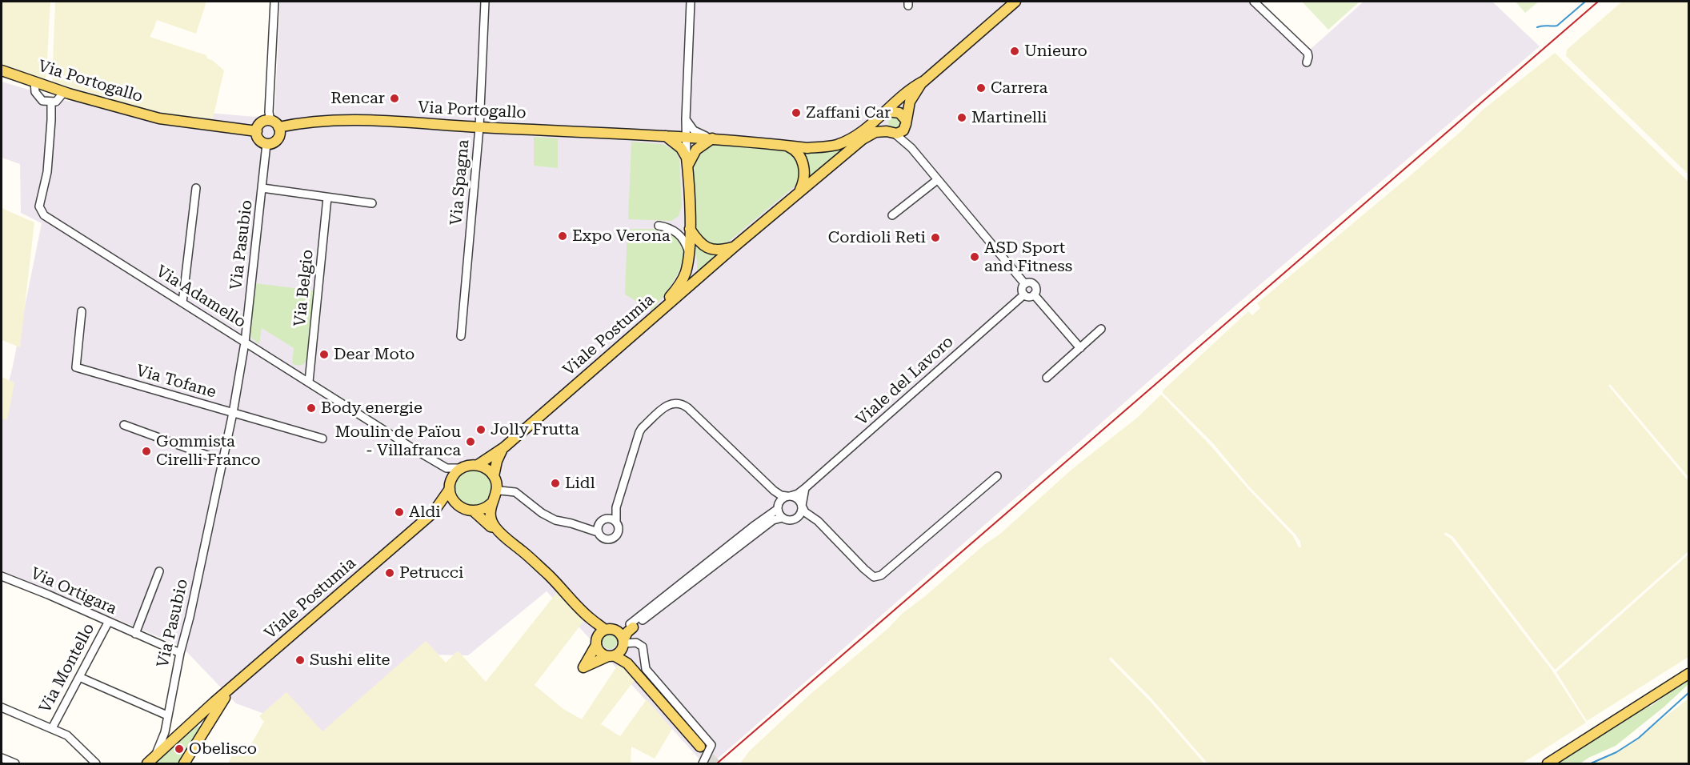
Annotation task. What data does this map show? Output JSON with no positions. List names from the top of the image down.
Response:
{
  "streets": {
    "main road": ["Via Portogallo", "Viale Postumia"],
    "street": [
      "Via Spagna",
      "Via Pasubio",
      "Via Belgio",
      "Via Adamello",
      "Viale del Lavoro",
      "Via Tofane",
      "Via Ortigara",
      "Via Montello"
    ]
  },
  "crossings": [
    ["Via Portogallo", "Via Spagna"],
    ["Via Portogallo", "Via Pasubio"],
    ["Via Portogallo", "Viale Postumia"],
    ["Via Pasubio", "Via Adamello"],
    ["Via Pasubio", "Viale Postumia"],
    ["Via Pasubio", "Via Tofane"],
    ["Via Pasubio", "Via Ortigara"],
    ["Via Belgio", "Via Adamello"],
    ["Via Adamello", "Viale Postumia"],
    ["Via Ortigara", "Via Montello"]
  ],
  "places": [
    "Unieuro",
    "Carrera",
    "Rencar",
    "Zaffani Car",
    "Martinelli",
    "Expo Verona",
    "Cordioli Reti",
    "ASD Sport and Fitness",
    "Dear Moto",
    "Body energie",
    "Jolly Frutta",
    "Moulin de Païou - Villafranca",
    "Gommista Cirelli Franco",
    "Lidl",
    "Aldi",
    "Petrucci",
    "Sushi elite",
    "Obelisco"
  ]
}
